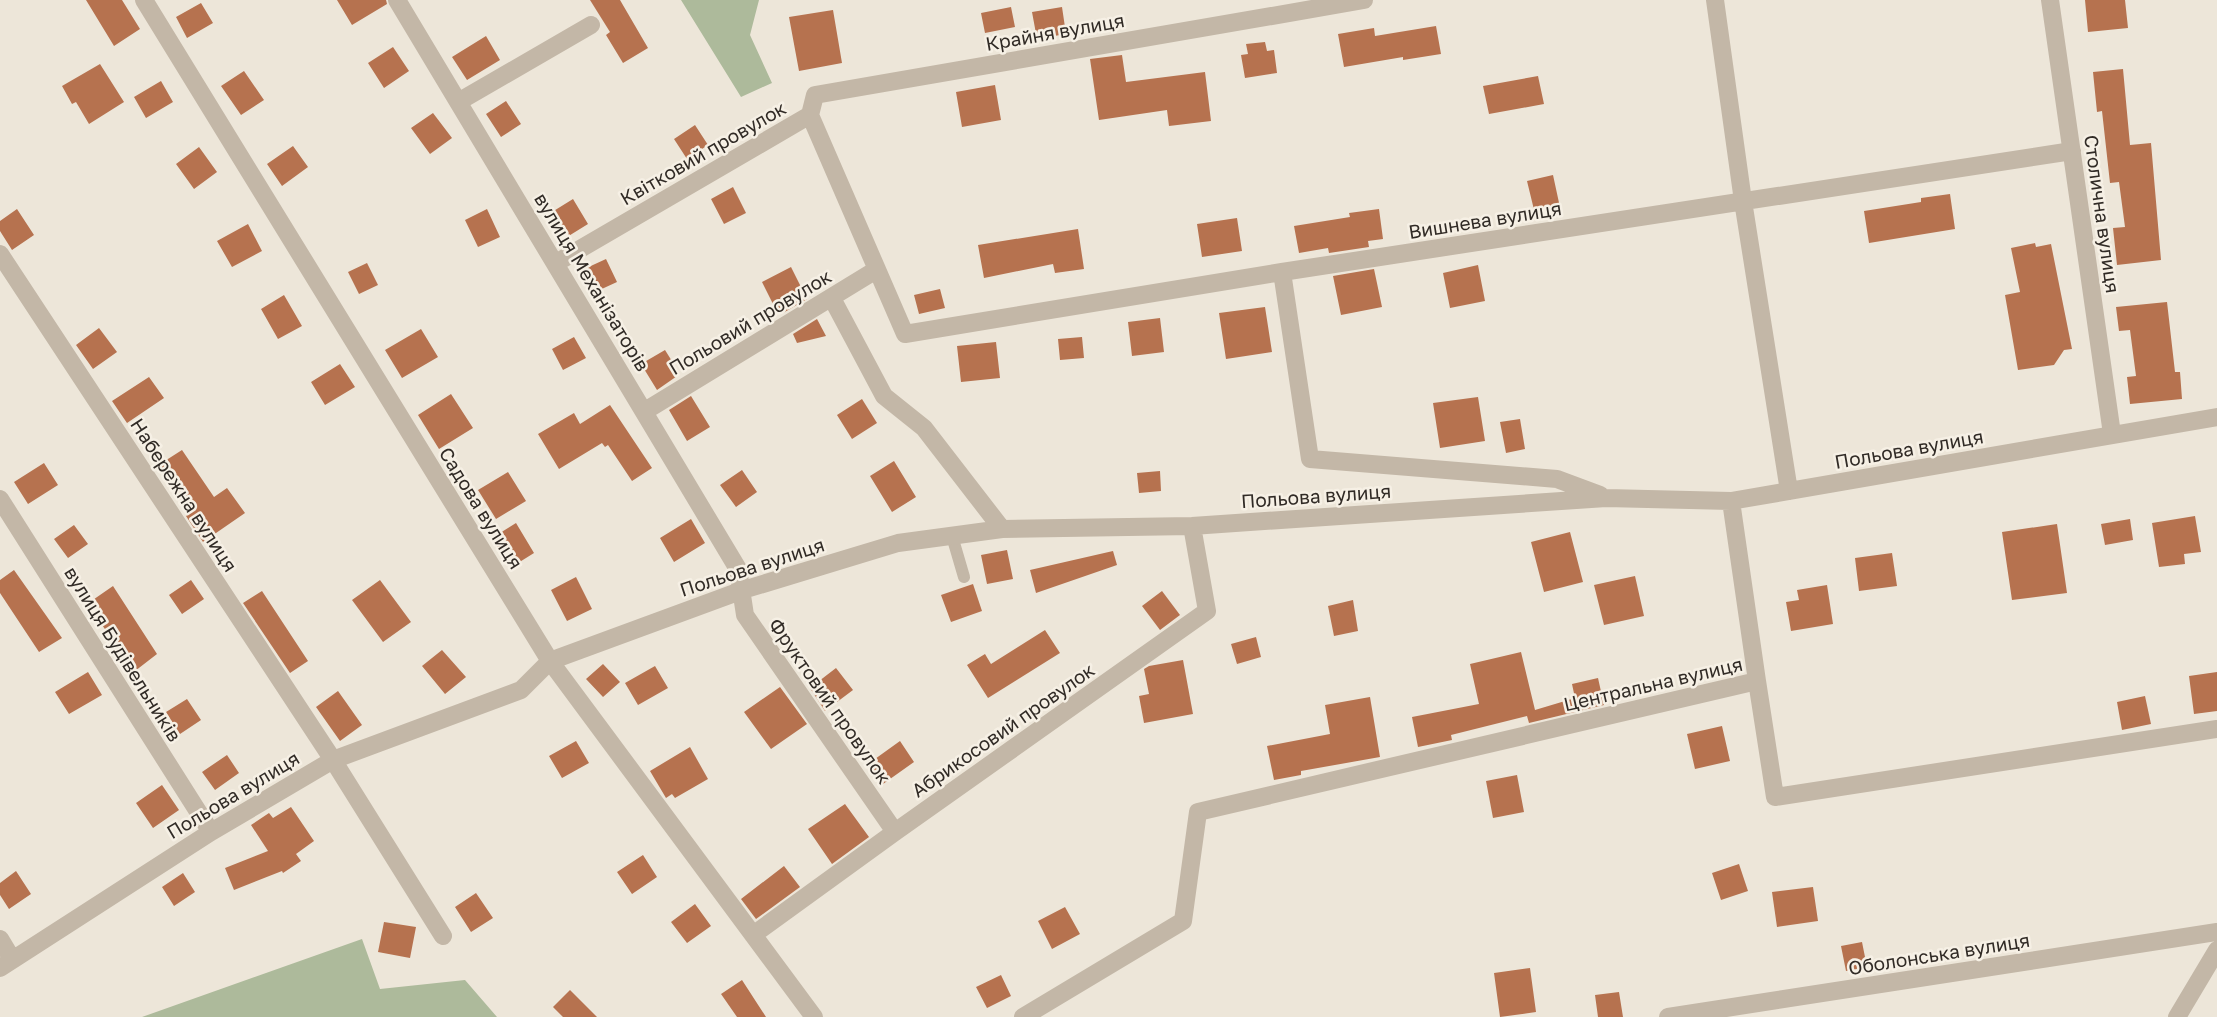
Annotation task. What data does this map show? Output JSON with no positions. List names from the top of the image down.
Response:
{
  "streets": {
    "street": [
      "Крайня вулиця",
      "Квітковий провулок",
      "Столична вулиця",
      "Вишнева вулиця",
      "вулиця Механізаторів",
      "Польовий провулок",
      "Польова вулиця",
      "Набережна вулиця",
      "Садова вулиця",
      "вулиця Будівельників",
      "Центральна вулиця",
      "Фруктовий провулок",
      "Абрикосовий провулок",
      "Оболонська вулиця"
    ]
  },
  "crossings": [
    ["Крайня вулиця", "Квітковий провулок"],
    ["Квітковий провулок", "Вишнева вулиця"],
    ["Квітковий провулок", "вулиця Механізаторів"],
    ["Квітковий провулок", "Польовий провулок"],
    ["Столична вулиця", "Вишнева вулиця"],
    ["Столична вулиця", "Польова вулиця"],
    ["Вишнева вулиця", "Польова вулиця"],
    ["вулиця Механізаторів", "Польовий провулок"],
    ["вулиця Механізаторів", "Польова вулиця"],
    ["вулиця Механізаторів", "Фруктовий провулок"],
    ["Польова вулиця", "Набережна вулиця"],
    ["Польова вулиця", "Садова вулиця"],
    ["Польова вулиця", "вулиця Будівельників"],
    ["Польова вулиця", "Фруктовий провулок"],
    ["Польова вулиця", "Абрикосовий провулок"],
    ["Садова вулиця", "Абрикосовий провулок"],
    ["Фруктовий провулок", "Абрикосовий провулок"]
  ]
}
